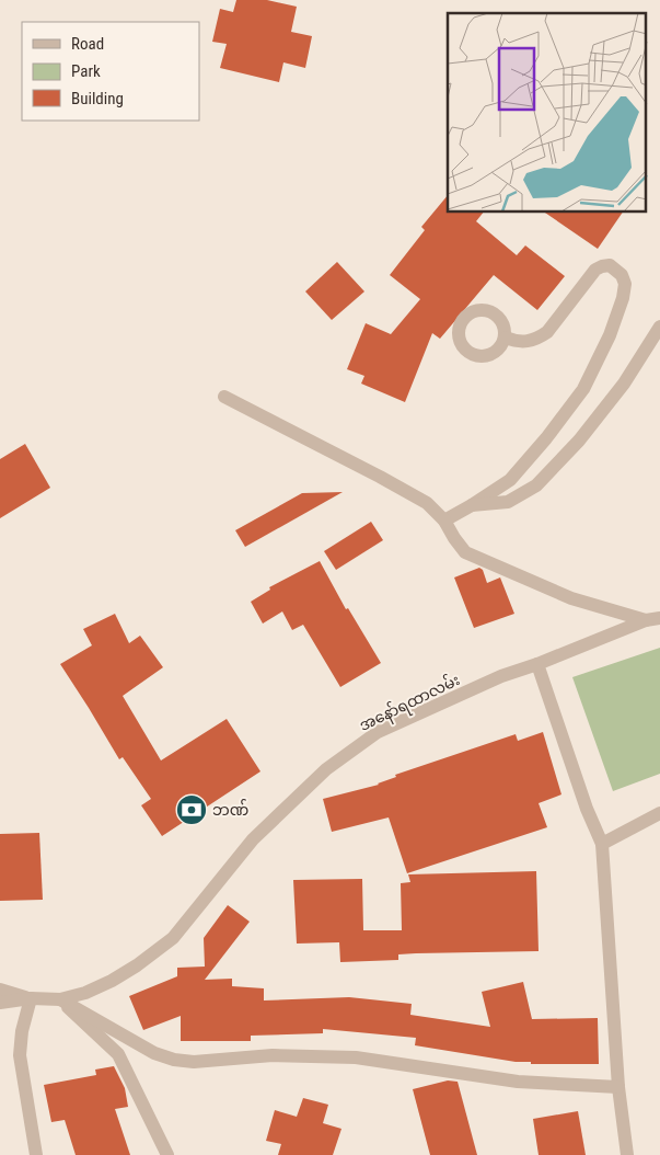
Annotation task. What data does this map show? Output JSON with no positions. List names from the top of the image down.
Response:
{
  "streets": {
    "street": ["အ‌နော်‌ရထာလမ်း"]
  },
  "places": {
    "bank": ["ဘဏ်"]
  },
  "legend": ["Road", "Park", "Building"]
}
